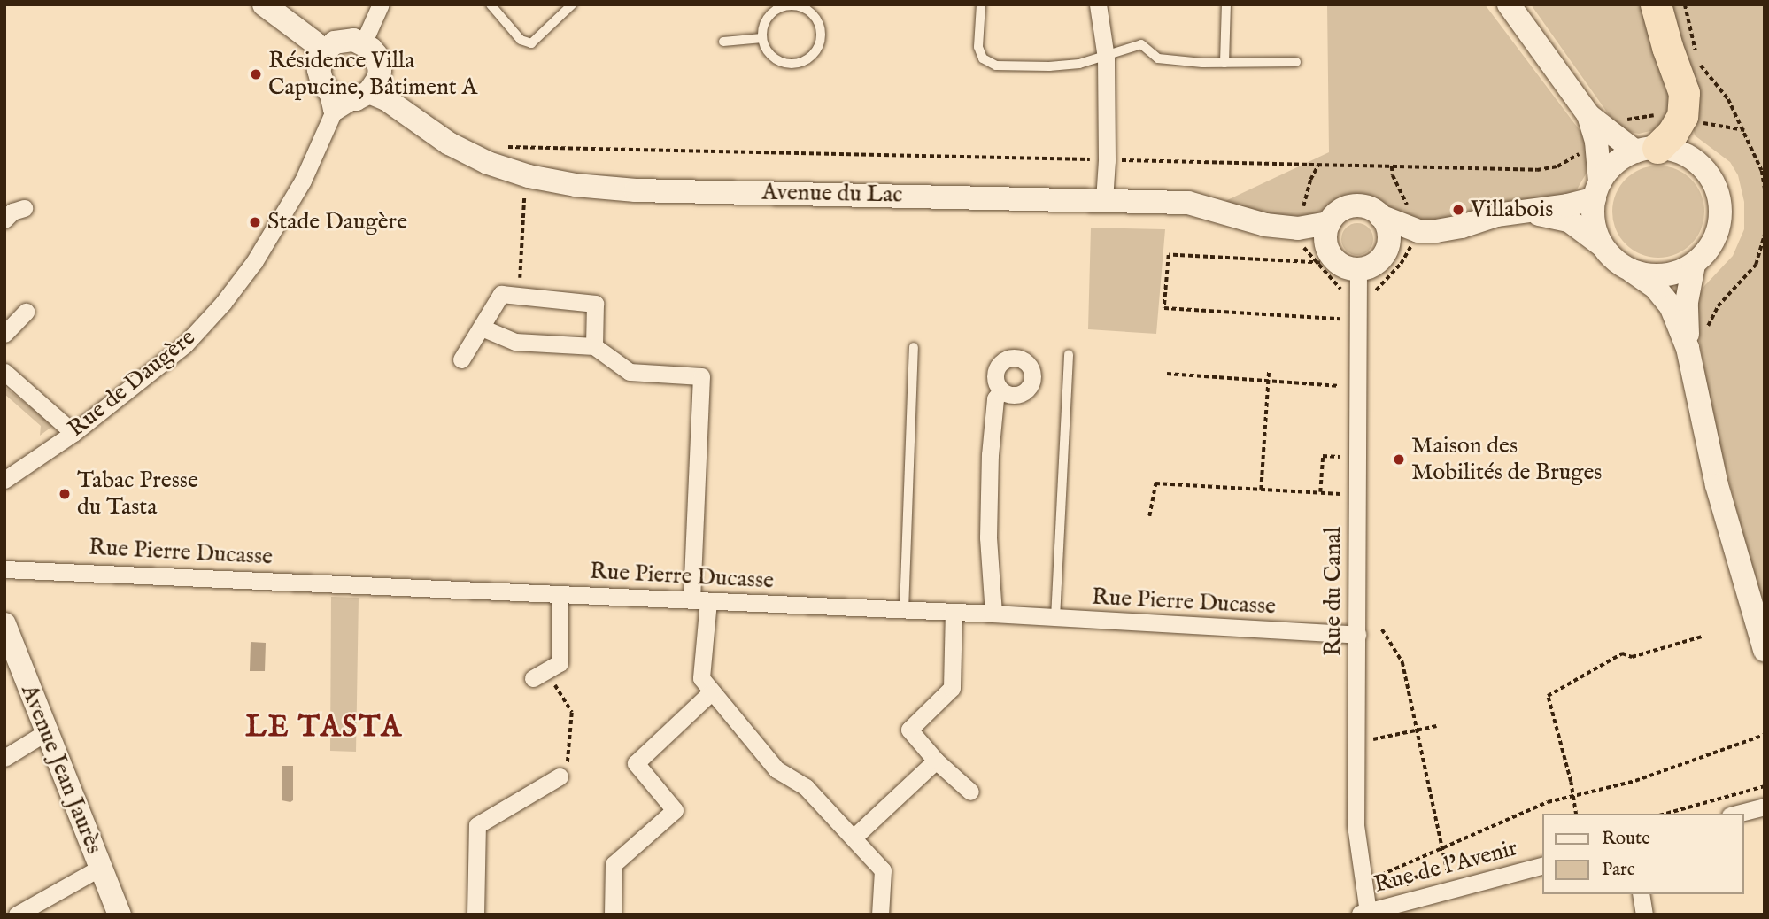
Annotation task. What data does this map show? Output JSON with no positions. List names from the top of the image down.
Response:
{
  "streets": {
    "street": [
      "Avenue du Lac",
      "Rue de Daugère",
      "Rue Pierre Ducasse",
      "Rue du Canal",
      "Avenue Jean Jaurès",
      "Rue de l'Avenir"
    ]
  },
  "crossings": [
    ["Avenue du Lac", "Rue de Daugère"],
    ["Avenue du Lac", "Rue du Canal"],
    ["Rue Pierre Ducasse", "Rue du Canal"],
    ["Rue du Canal", "Rue de l'Avenir"]
  ],
  "districts": ["LE TASTA"],
  "places": [
    "Résidence Villa Capucine, Bâtiment A",
    "Villabois",
    "Stade Daugère",
    "Maison des Mobilités de Bruges",
    "Tabac Presse du Tasta"
  ],
  "legend": ["Route", "Parc"]
}
